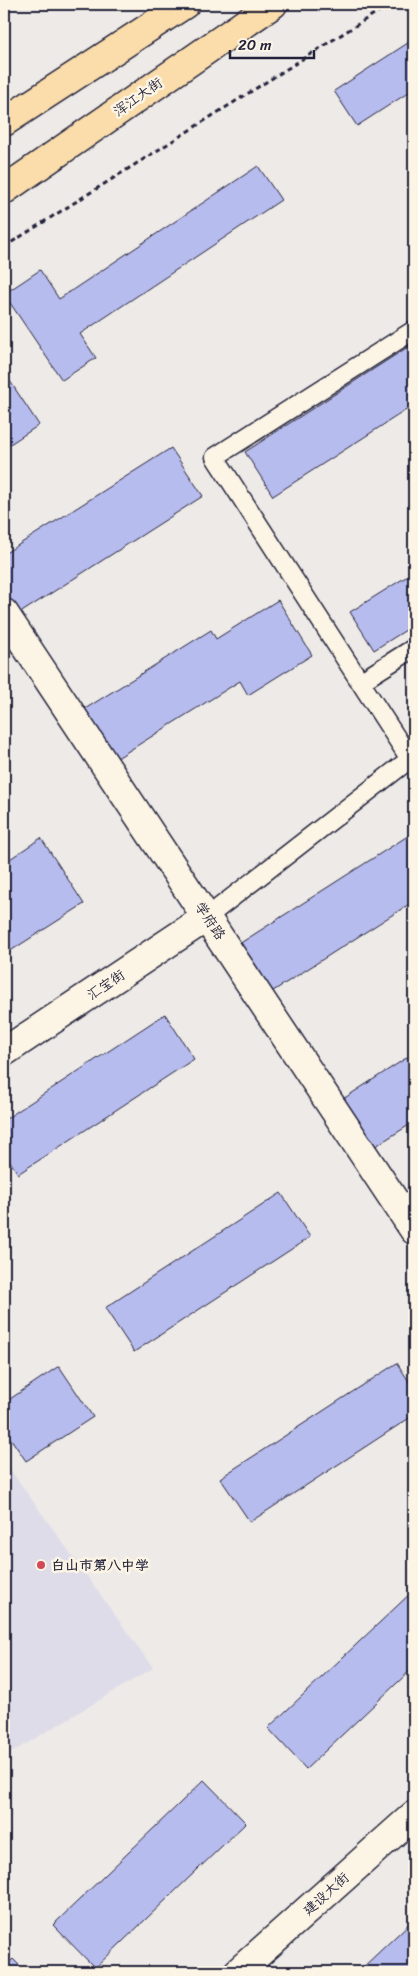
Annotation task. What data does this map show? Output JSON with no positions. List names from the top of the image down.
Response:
{
  "streets": {
    "main road": ["浑江大街"],
    "street": ["学府路", "汇宝街", "建设大街"]
  },
  "crossings": [
    ["学府路", "汇宝街"]
  ],
  "places": ["白山市第八中学"],
  "scale_bar": "20 m"
}
